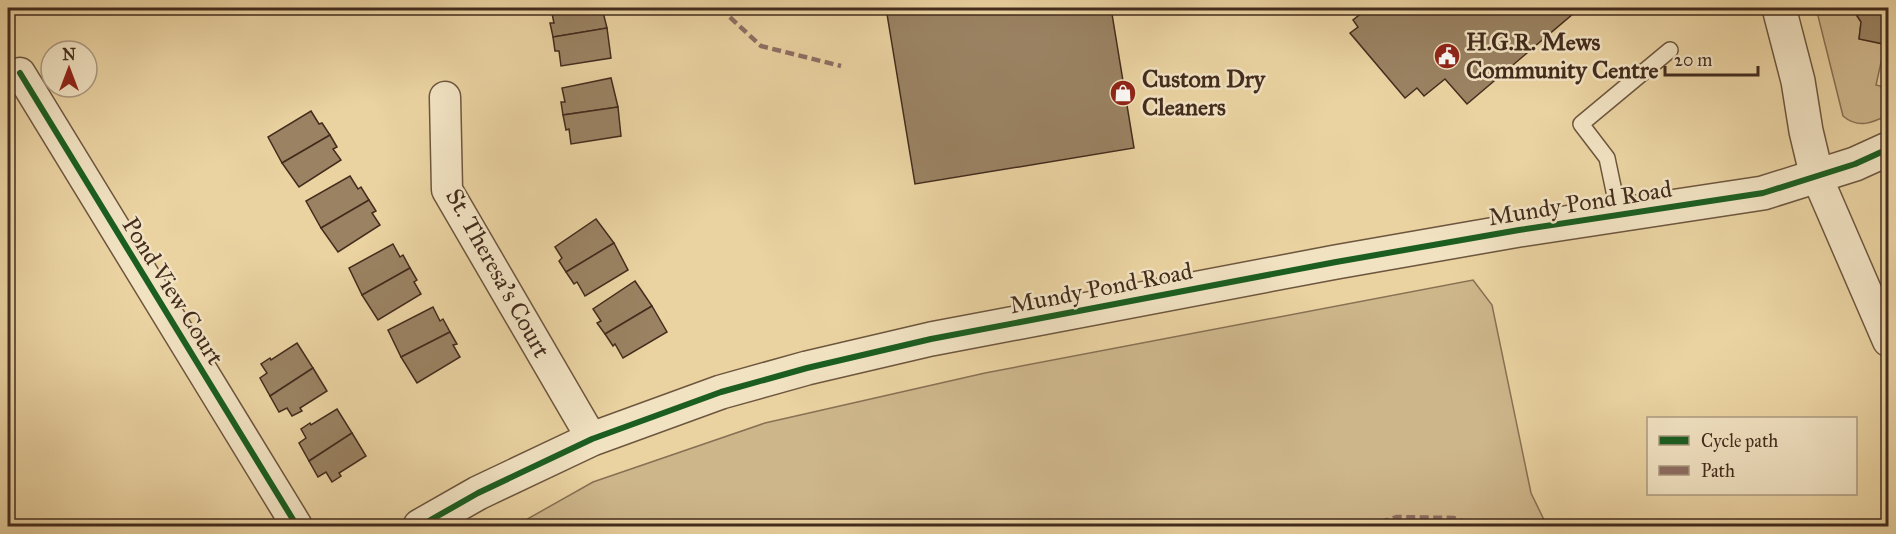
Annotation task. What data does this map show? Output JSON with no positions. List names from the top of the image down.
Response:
{
  "streets": {
    "street": ["Mundy Pond Road", "St. Theresa's Court", "Pond View Court"]
  },
  "crossings": [
    ["Mundy Pond Road", "St. Theresa's Court"]
  ],
  "places": {
    "public building": ["H.G.R. Mews Community Centre"],
    "shop": ["Custom Dry Cleaners"]
  },
  "legend": ["Cycle path", "Path"],
  "scale_bar": "20 m",
  "north": "top"
}
